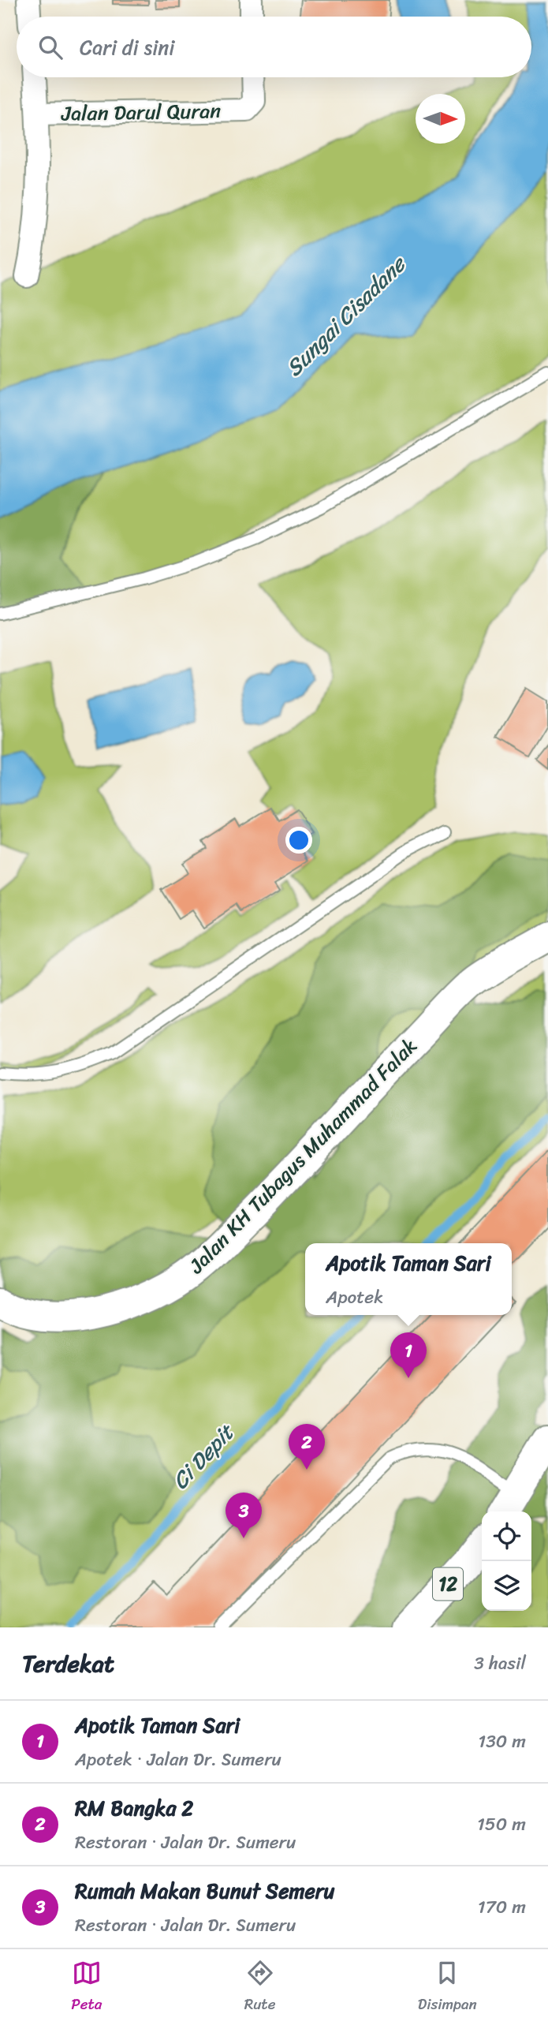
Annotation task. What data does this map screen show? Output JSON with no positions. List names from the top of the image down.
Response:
{
  "streets": {
    "main road": ["Jalan KH Tubagus Muhammad Falak", "12"],
    "street": ["Jalan Darul Quran"]
  },
  "water": ["Sungai Cisadane", "Ci Depit"],
  "north": "right",
  "page": {
    "search": "Cari di sini",
    "popup": ["Apotik Taman Sari", "Apotek"],
    "pins": ["1", "2", "3"],
    "heading": ["Terdekat", "3 hasil"],
    "list": [
      {
        "mark": "1",
        "name": "Apotik Taman Sari",
        "note": "Apotek · Jalan Dr. Sumeru",
        "value": "130 m"
      },
      {
        "mark": "2",
        "name": "RM Bangka 2",
        "note": "Restoran · Jalan Dr. Sumeru",
        "value": "150 m"
      },
      {
        "mark": "3",
        "name": "Rumah Makan Bunut Semeru",
        "note": "Restoran · Jalan Dr. Sumeru",
        "value": "170 m"
      }
    ],
    "nav": ["Peta", "Rute", "Disimpan"]
  }
}
